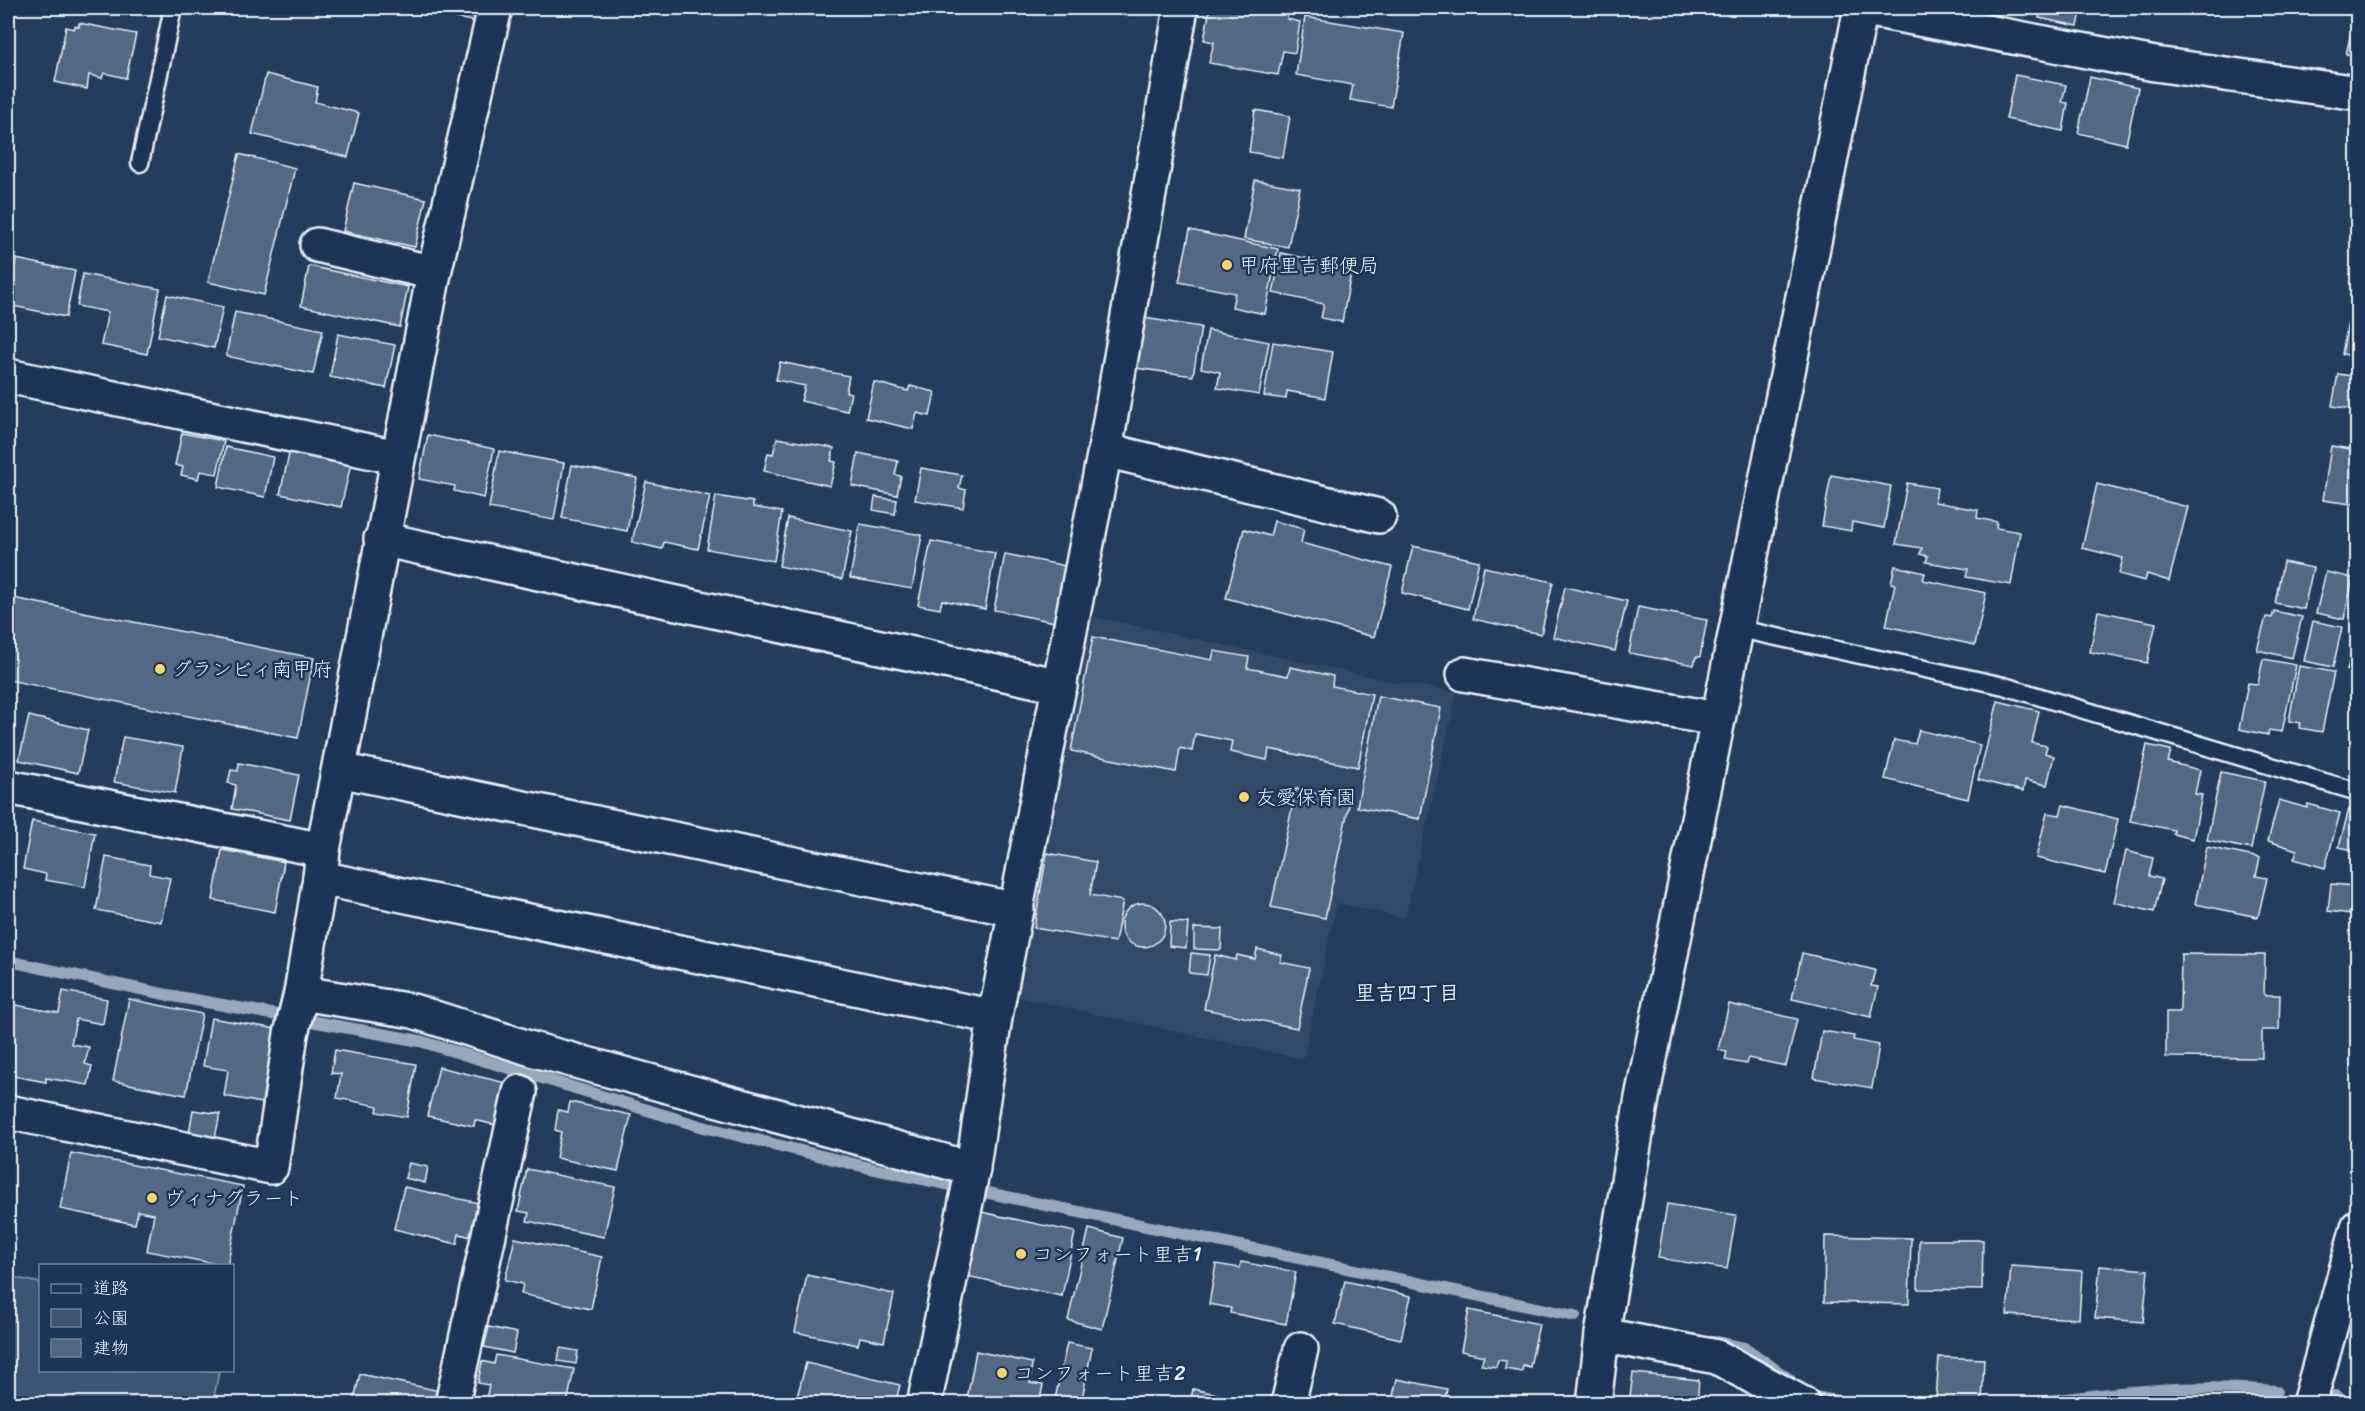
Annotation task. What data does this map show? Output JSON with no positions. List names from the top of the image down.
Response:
{
  "districts": ["里吉四丁目"],
  "places": [
    "甲府里吉郵便局",
    "グランビィ南甲府",
    "友愛保育園",
    "ヴィナグラート",
    "コンフォート里吉1",
    "コンフォート里吉2"
  ],
  "legend": ["道路", "公園", "建物"]
}
